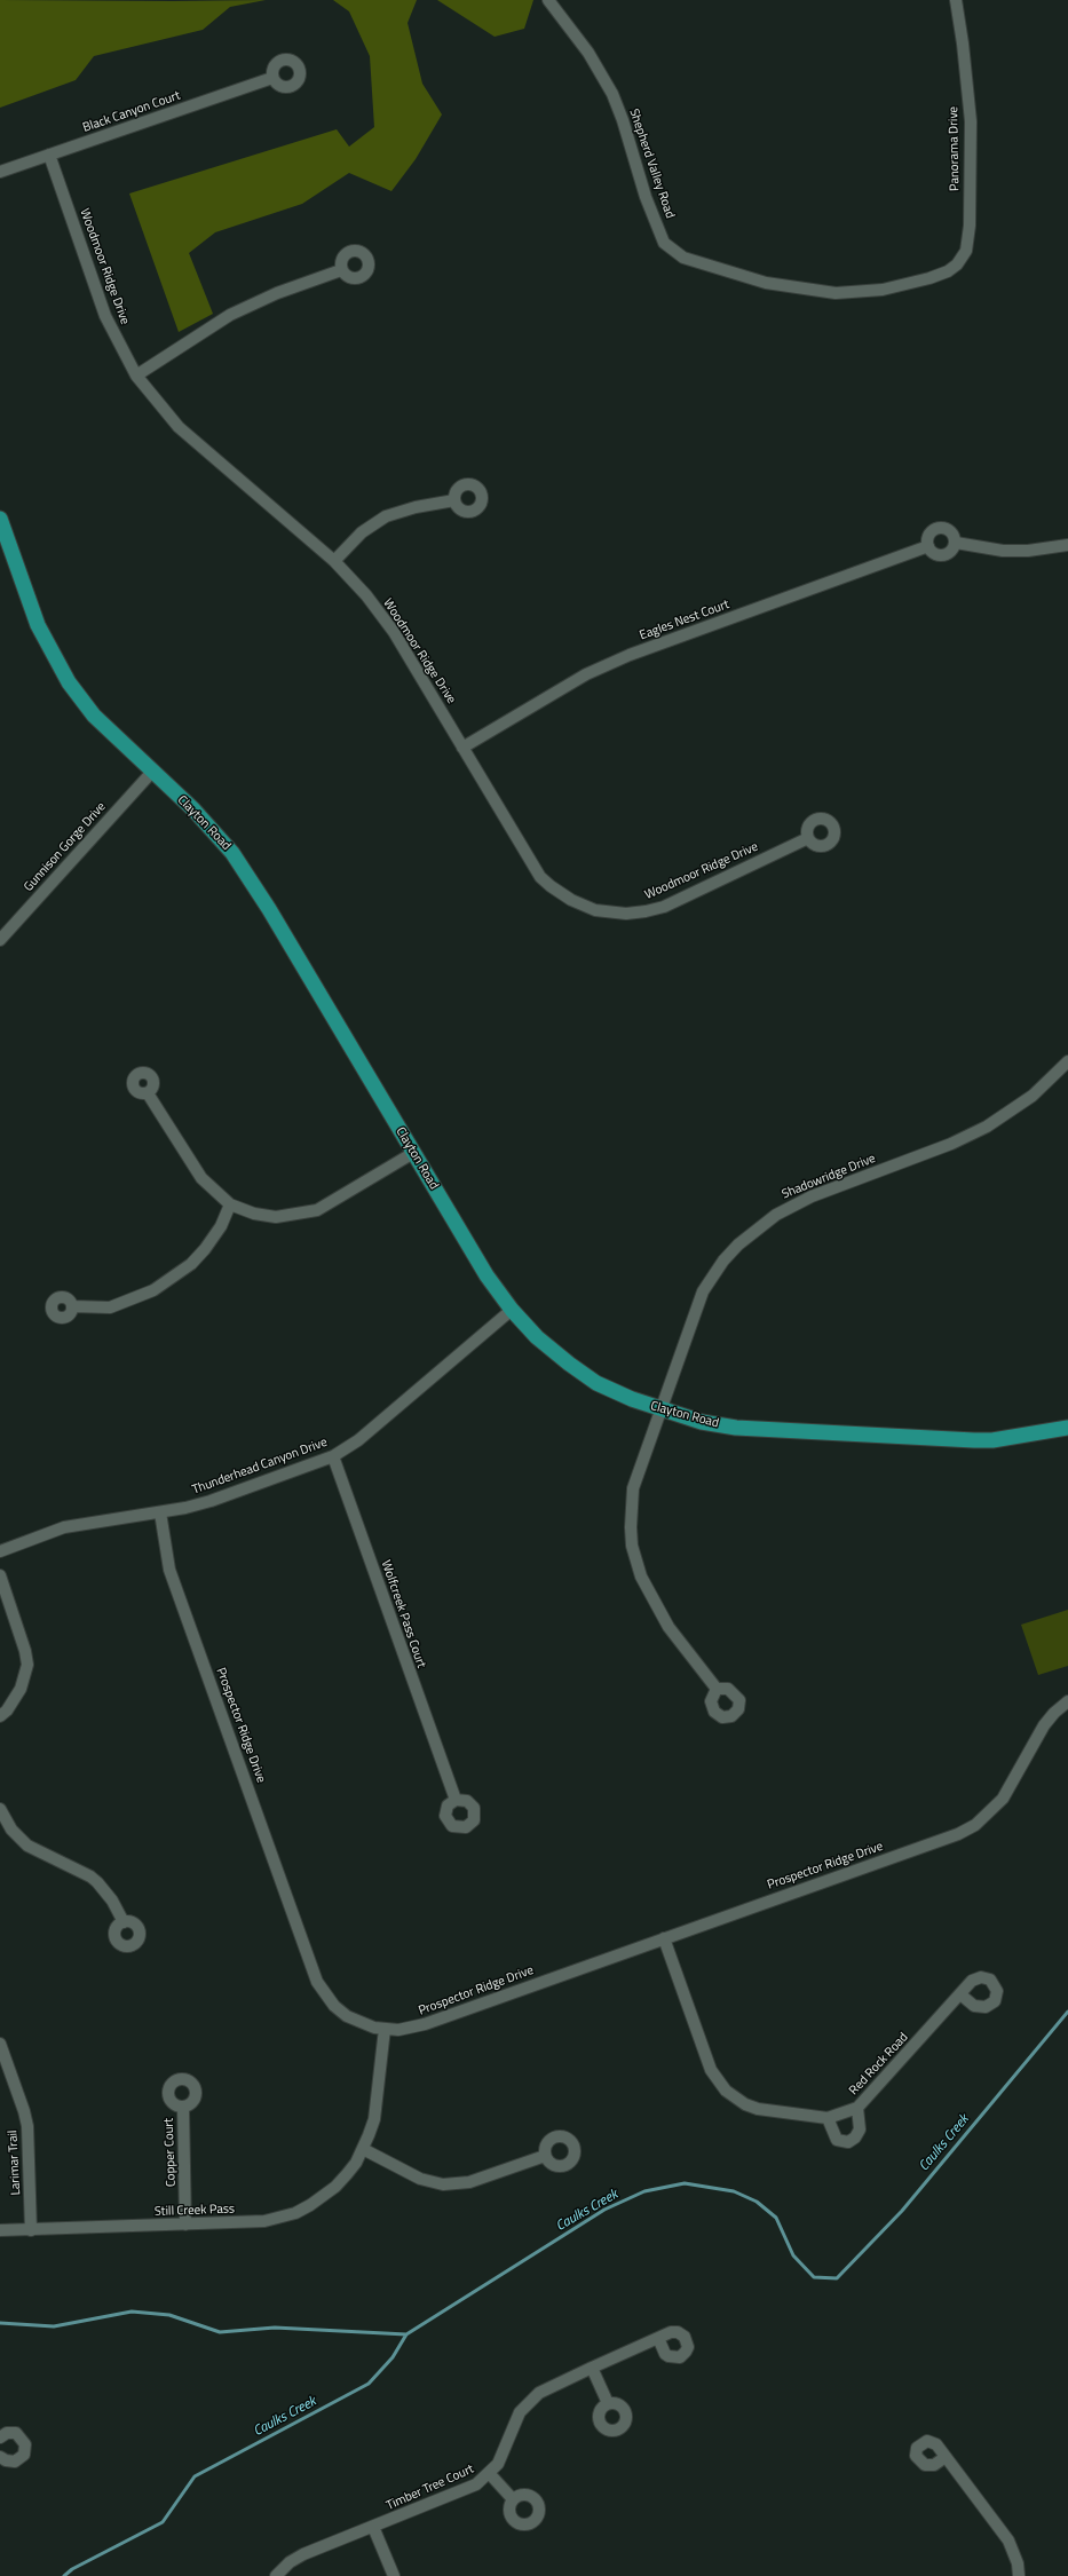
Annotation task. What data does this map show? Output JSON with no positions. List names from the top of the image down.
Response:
{
  "streets": {
    "main road": ["Clayton Road"],
    "street": [
      "Black Canyon Court",
      "Panorama Drive",
      "Shepherd Valley Road",
      "Woodmoor Ridge Drive",
      "Eagles Nest Court",
      "Gunnison Gorge Drive",
      "Shadowridge Drive",
      "Thunderhead Canyon Drive",
      "Wolfcreek Pass Court",
      "Prospector Ridge Drive",
      "Red Rock Road",
      "Copper Court",
      "Larimar Trail",
      "Still Creek Pass",
      "Timber Tree Court"
    ]
  },
  "crossings": [
    ["Black Canyon Court", "Woodmoor Ridge Drive"],
    ["Panorama Drive", "Shepherd Valley Road"],
    ["Woodmoor Ridge Drive", "Eagles Nest Court"],
    ["Clayton Road", "Gunnison Gorge Drive"],
    ["Clayton Road", "Shadowridge Drive"],
    ["Clayton Road", "Thunderhead Canyon Drive"],
    ["Thunderhead Canyon Drive", "Wolfcreek Pass Court"],
    ["Thunderhead Canyon Drive", "Prospector Ridge Drive"],
    ["Prospector Ridge Drive", "Red Rock Road"],
    ["Prospector Ridge Drive", "Still Creek Pass"],
    ["Copper Court", "Still Creek Pass"],
    ["Larimar Trail", "Still Creek Pass"]
  ],
  "water": ["Caulks Creek"]
}
